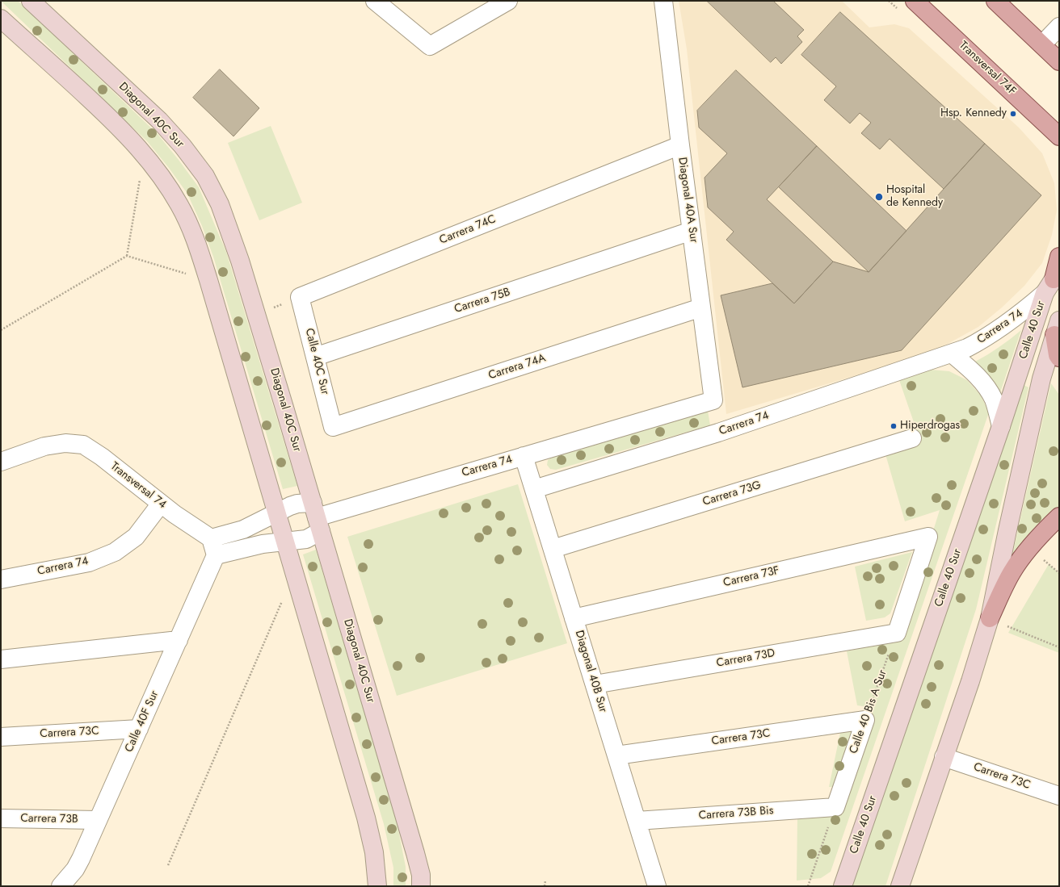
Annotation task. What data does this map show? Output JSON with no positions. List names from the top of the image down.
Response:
{
  "streets": {
    "main road": ["Transversal 74F"],
    "street": [
      "Diagonal 40C Sur",
      "Diagonal 40A Sur",
      "Carrera 74C",
      "Carrera 75B",
      "Carrera 74",
      "Calle 40 Sur",
      "Calle 40C Sur",
      "Carrera 74A",
      "Transversal 74",
      "Carrera 73G",
      "Carrera 73F",
      "Carrera 73D",
      "Diagonal 40B Sur",
      "Calle 40 Bis A Sur",
      "Calle 40F Sur",
      "Carrera 73C",
      "Carrera 73B Bis",
      "Carrera 73B"
    ]
  },
  "crossings": [
    ["Diagonal 40C Sur", "Carrera 74"],
    ["Diagonal 40A Sur", "Carrera 74C"],
    ["Diagonal 40A Sur", "Carrera 75B"],
    ["Diagonal 40A Sur", "Carrera 74"],
    ["Diagonal 40A Sur", "Carrera 74A"],
    ["Carrera 74C", "Calle 40C Sur"],
    ["Carrera 75B", "Calle 40C Sur"],
    ["Carrera 74", "Calle 40 Sur"],
    ["Carrera 74", "Transversal 74"],
    ["Carrera 74", "Diagonal 40B Sur"],
    ["Carrera 74", "Calle 40F Sur"],
    ["Calle 40 Sur", "Carrera 73C"],
    ["Calle 40C Sur", "Carrera 74A"],
    ["Carrera 73G", "Diagonal 40B Sur"],
    ["Carrera 73F", "Carrera 73D"],
    ["Carrera 73F", "Diagonal 40B Sur"],
    ["Carrera 73F", "Calle 40 Bis A Sur"],
    ["Carrera 73D", "Diagonal 40B Sur"],
    ["Carrera 73D", "Calle 40 Bis A Sur"],
    ["Diagonal 40B Sur", "Carrera 73C"],
    ["Diagonal 40B Sur", "Carrera 73B Bis"],
    ["Calle 40 Bis A Sur", "Carrera 73C"],
    ["Calle 40 Bis A Sur", "Carrera 73B Bis"],
    ["Calle 40F Sur", "Carrera 73C"],
    ["Calle 40F Sur", "Carrera 73B"]
  ],
  "places": ["Hsp. Kennedy", "Hospital de Kennedy", "Hiperdrogas"]
}
